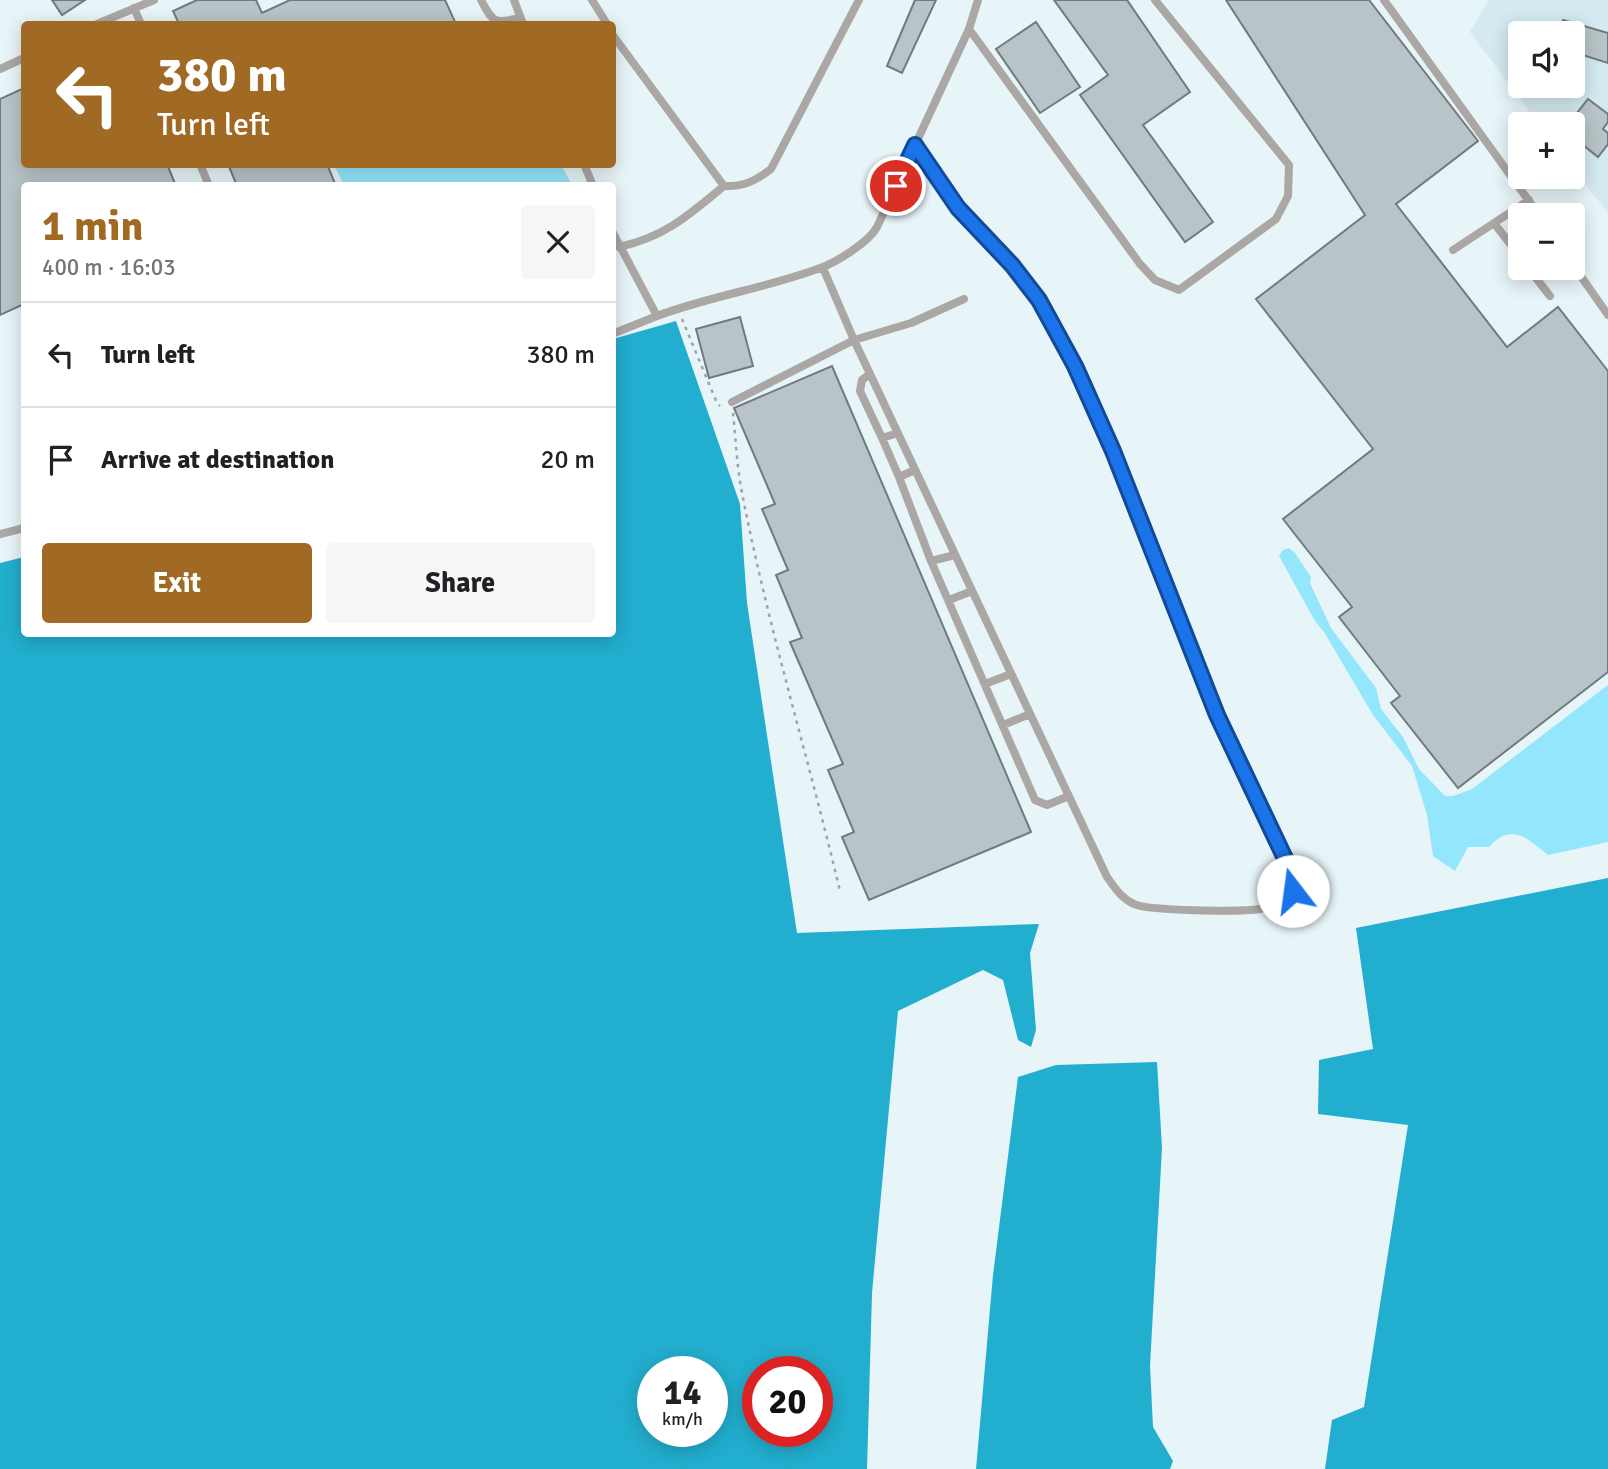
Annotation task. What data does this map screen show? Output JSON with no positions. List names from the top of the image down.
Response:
{
  "page": {
    "map_buttons": ["+", "−"],
    "turn": ["380 m", "Turn left"],
    "heading": ["1 min", "400 m · 16:03"],
    "list": [
      {
        "name": "Turn left",
        "value": "380 m"
      },
      {
        "name": "Arrive at destination",
        "value": "20 m"
      }
    ],
    "buttons": ["Exit", "Share"],
    "speed": "14 km/h",
    "limit": "20"
  }
}
